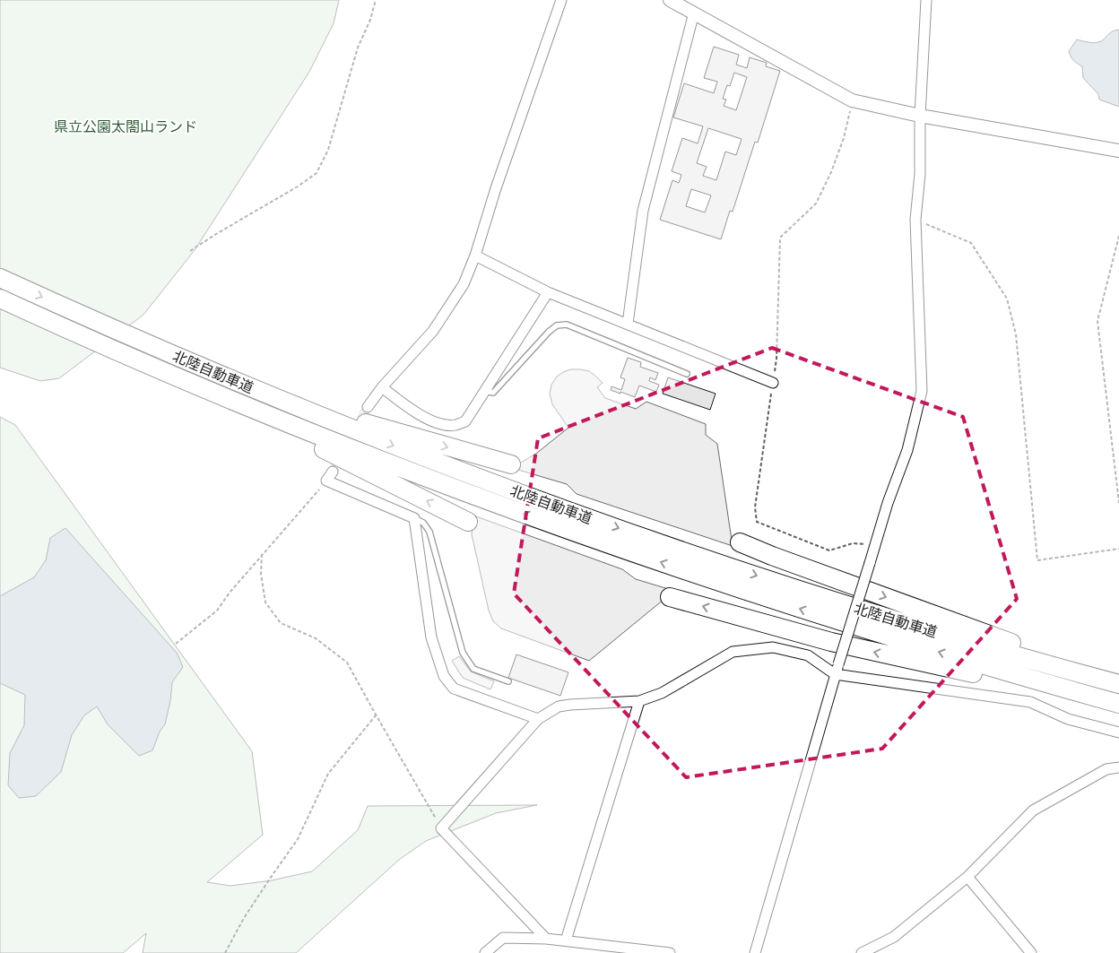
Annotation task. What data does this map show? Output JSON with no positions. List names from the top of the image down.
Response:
{
  "streets": {
    "highway": ["北陸自動車道"]
  },
  "parks": ["県立公園太閤山ランド"]
}
